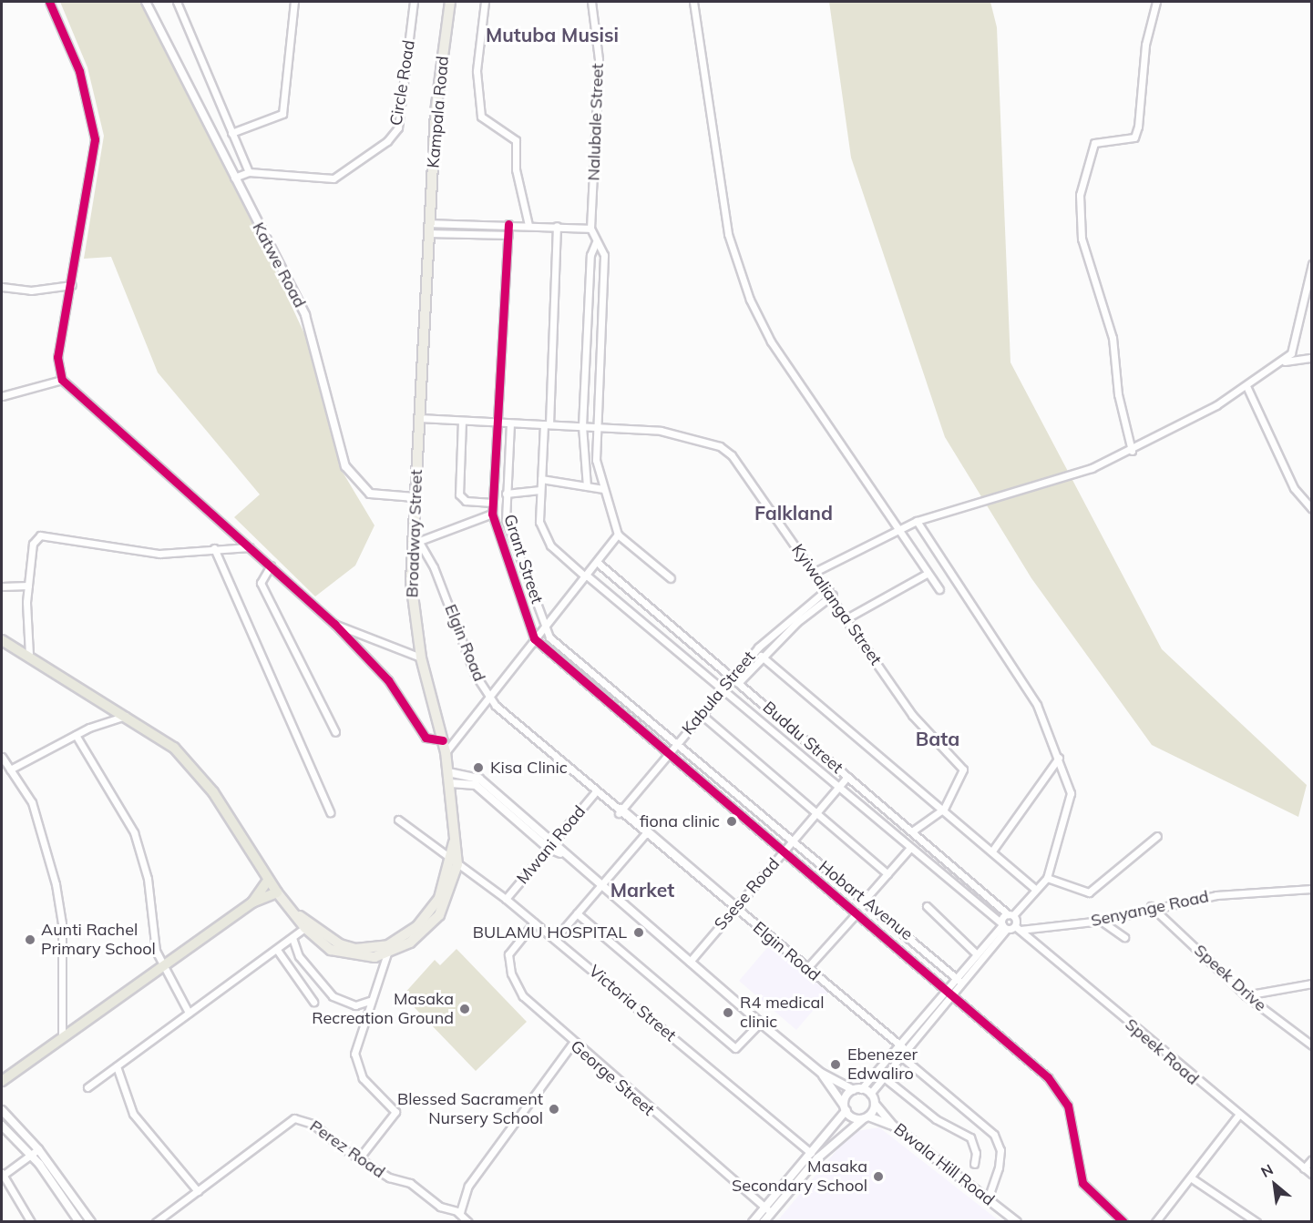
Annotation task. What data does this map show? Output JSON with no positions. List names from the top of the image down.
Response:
{
  "streets": {
    "main road": ["Kampala Road", "Broadway Street"],
    "street": [
      "Circle Road",
      "Nalubale Street",
      "Katwe Road",
      "Grant Street",
      "Kyiwalianga Street",
      "Elgin Road",
      "Kabula Street",
      "Buddu Street",
      "Mwani Road",
      "Ssese Road",
      "Hobart Avenue",
      "Senyange Road",
      "Speek Drive",
      "Victoria Street",
      "Speek Road",
      "George Street",
      "Perez Road",
      "Bwala Hill Road"
    ]
  },
  "crossings": [
    ["Circle Road", "Katwe Road"],
    ["Kampala Road", "Broadway Street"],
    ["Nalubale Street", "Kyiwalianga Street"],
    ["Katwe Road", "Broadway Street"],
    ["Broadway Street", "Kyiwalianga Street"],
    ["Broadway Street", "Elgin Road"],
    ["Broadway Street", "Victoria Street"],
    ["Grant Street", "Kyiwalianga Street"],
    ["Grant Street", "Hobart Avenue"],
    ["Kyiwalianga Street", "Kabula Street"],
    ["Kyiwalianga Street", "Buddu Street"],
    ["Elgin Road", "Kabula Street"],
    ["Elgin Road", "Mwani Road"],
    ["Elgin Road", "Ssese Road"],
    ["Elgin Road", "Bwala Hill Road"],
    ["Kabula Street", "Buddu Street"],
    ["Kabula Street", "Hobart Avenue"],
    ["Buddu Street", "Ssese Road"],
    ["Mwani Road", "Victoria Street"],
    ["Ssese Road", "Hobart Avenue"],
    ["Senyange Road", "Speek Drive"],
    ["Senyange Road", "Speek Road"],
    ["Victoria Street", "George Street"]
  ],
  "districts": [
    "Mutuba Musisi",
    "Falkland",
    "Bata",
    "Market"
  ],
  "places": [
    "Kisa Clinic",
    "fiona clinic",
    "BULAMU HOSPITAL",
    "Aunti Rachel Primary School",
    "Masaka Recreation Ground",
    "R4 medical clinic",
    "Ebenezer Edwaliro",
    "Blessed Sacrament Nursery School",
    "Masaka Secondary School"
  ],
  "north": "top left"
}
